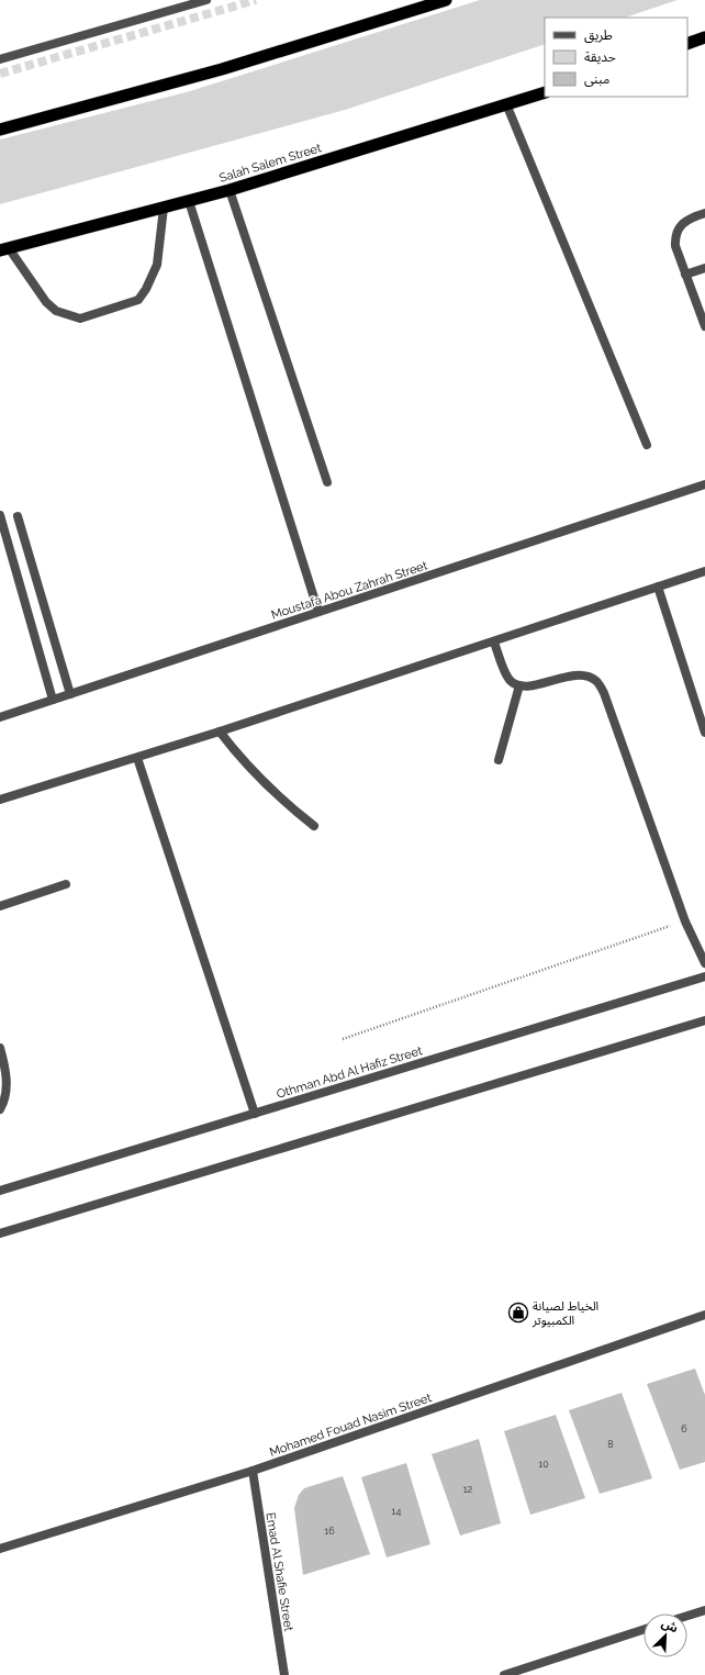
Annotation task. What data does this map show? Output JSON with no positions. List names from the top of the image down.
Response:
{
  "streets": {
    "highway": ["Salah Salem Street"],
    "street": [
      "Moustafa Abou Zahrah Street",
      "Othman Abd Al Hafiz Street",
      "Mohamed Fouad Nasim Street",
      "Emad Al Shafie Street"
    ]
  },
  "crossings": [
    ["Mohamed Fouad Nasim Street", "Emad Al Shafie Street"]
  ],
  "places": {
    "shop": ["الخياط لصيانة الكمبيوتر"]
  },
  "house_numbers": [
    "6",
    "8",
    "10",
    "12",
    "14",
    "16"
  ],
  "legend": ["طريق", "حديقة", "مبنى"],
  "north": "top right"
}
